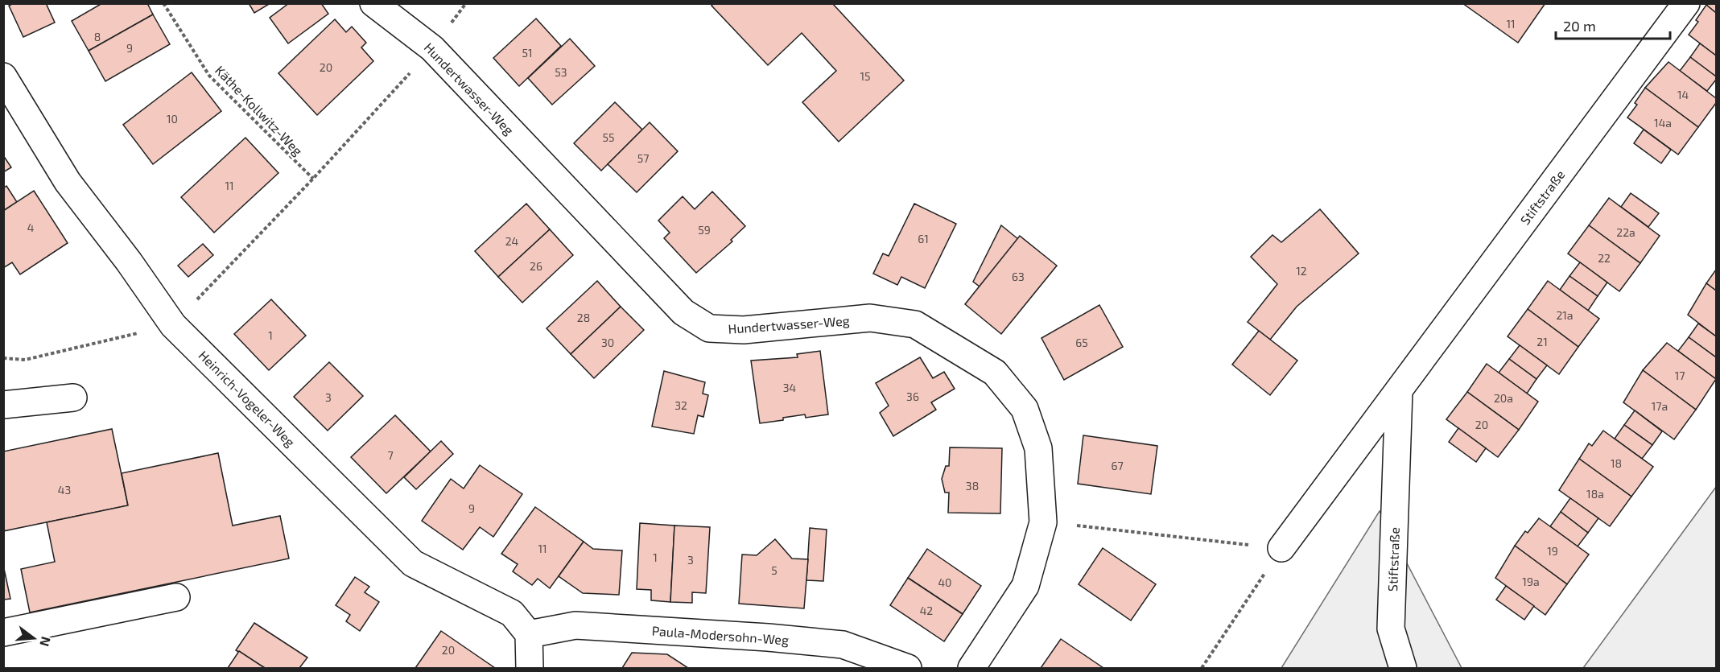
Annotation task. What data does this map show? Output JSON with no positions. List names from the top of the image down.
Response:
{
  "streets": {
    "street": [
      "Hundertwasser-Weg",
      "Stiftstraße",
      "Heinrich-Vogeler-Weg",
      "Paula-Modersohn-Weg"
    ],
    "path": ["Käthe-Kollwitz-Weg"]
  },
  "crossings": [
    ["Heinrich-Vogeler-Weg", "Paula-Modersohn-Weg"]
  ],
  "house_numbers": [
    "11",
    "8",
    "9",
    "51",
    "20",
    "53",
    "15",
    "14",
    "10",
    "14a",
    "55",
    "57",
    "11",
    "4",
    "59",
    "22a",
    "61",
    "24",
    "22",
    "26",
    "12",
    "63",
    "21a",
    "28",
    "1",
    "21",
    "30",
    "65",
    "17",
    "34",
    "36",
    "3",
    "20a",
    "32",
    "17a",
    "20",
    "7",
    "18",
    "67",
    "38",
    "43",
    "18a",
    "9",
    "11",
    "19",
    "1",
    "3",
    "5",
    "19a",
    "40",
    "42",
    "20"
  ],
  "scale_bar": "20 m",
  "north": "right"
}
